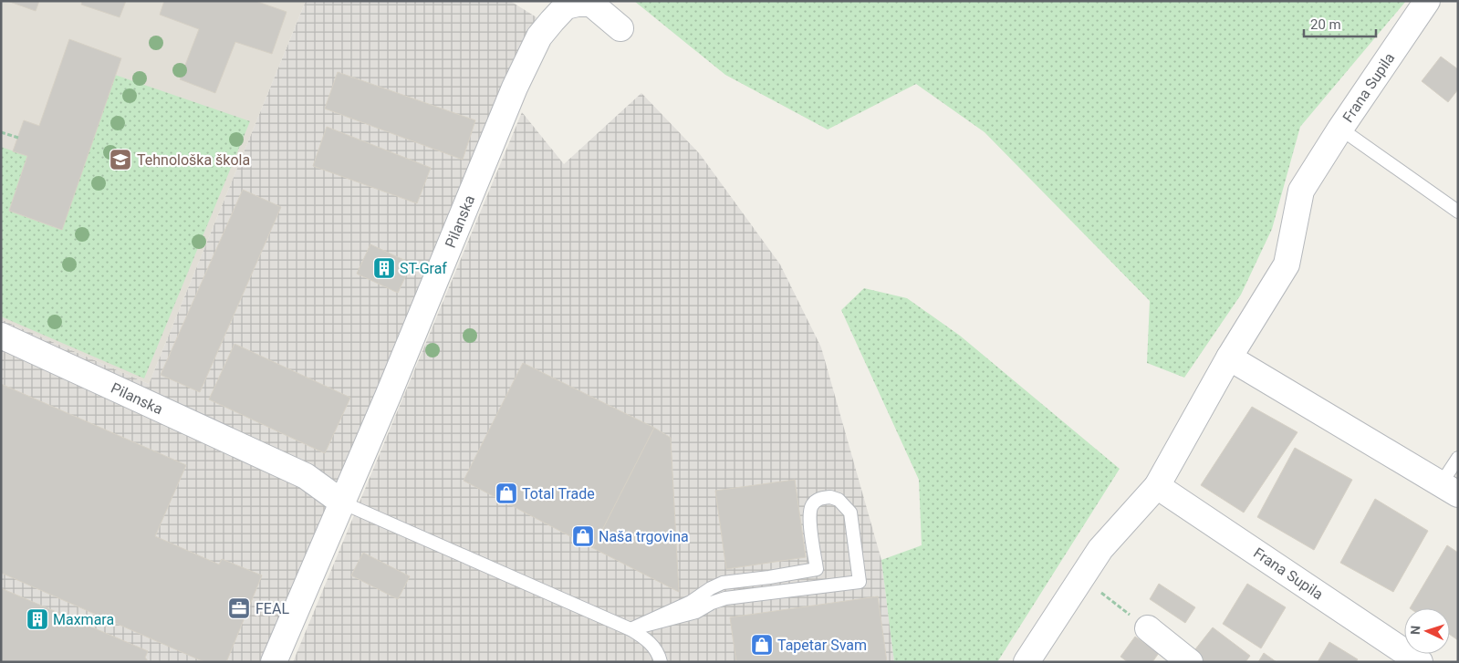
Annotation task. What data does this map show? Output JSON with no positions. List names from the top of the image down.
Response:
{
  "streets": {
    "street": ["Frana Supila", "Pilanska"]
  },
  "places": {
    "school or university": ["Tehnološka škola"],
    "building": ["ST-Graf", "Maxmara"],
    "shop": ["Total Trade", "Naša trgovina", "Tapetar Svam"],
    "office": ["FEAL"]
  },
  "scale_bar": "20 m",
  "north": "left"
}
